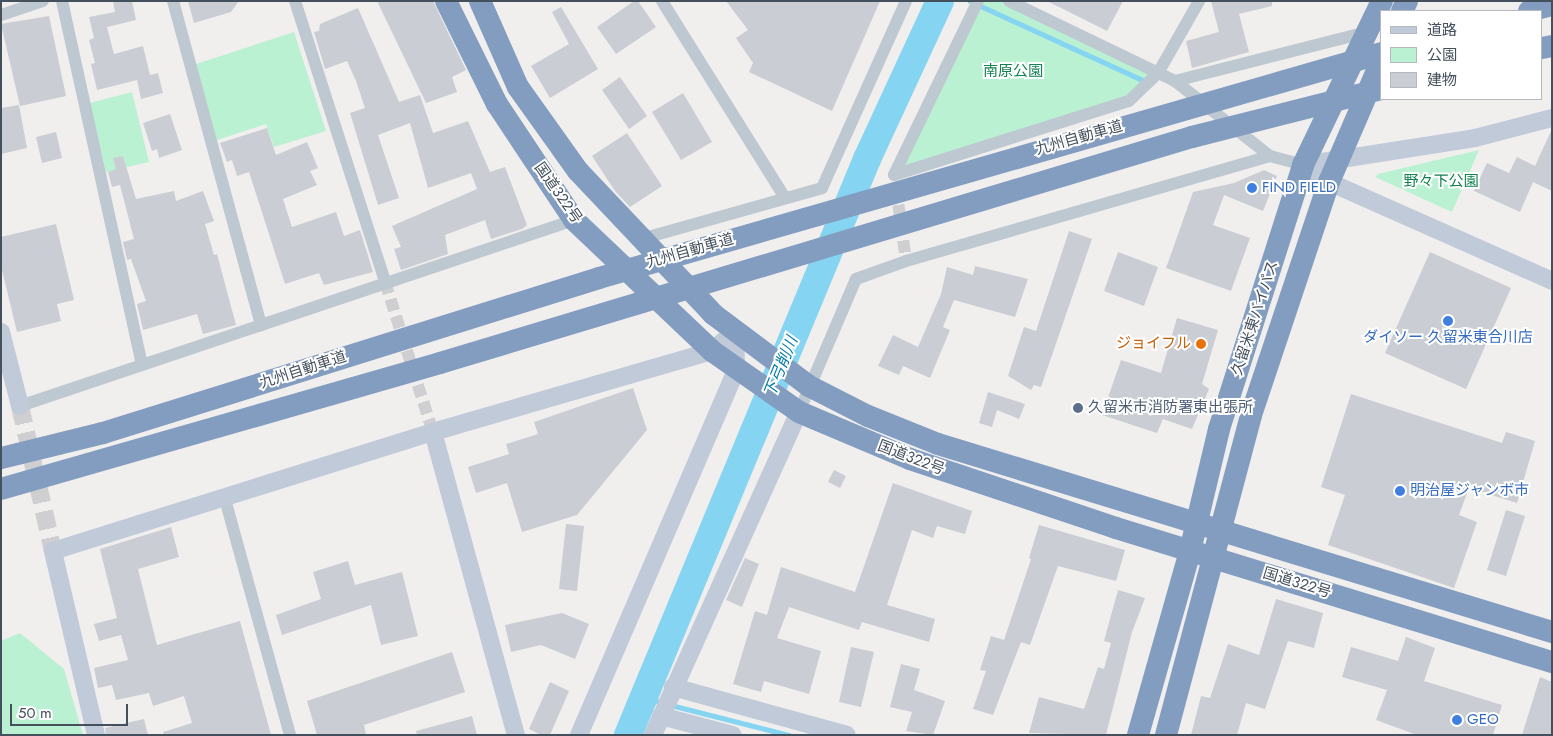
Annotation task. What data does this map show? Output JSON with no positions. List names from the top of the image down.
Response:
{
  "streets": {
    "highway": ["九州自動車道", "国道322号", "久留米東バイパス"]
  },
  "crossings": [
    ["国道322号", "久留米東バイパス"]
  ],
  "water": ["下弓削川"],
  "parks": ["南原公園", "野々下公園"],
  "places": [
    "FIND FIELD",
    "ダイソー 久留米東合川店",
    "ジョイフル",
    "久留米市消防署東出張所",
    "明治屋ジャンボ市",
    "GEO"
  ],
  "legend": ["道路", "公園", "建物"],
  "scale_bar": "50 m"
}
